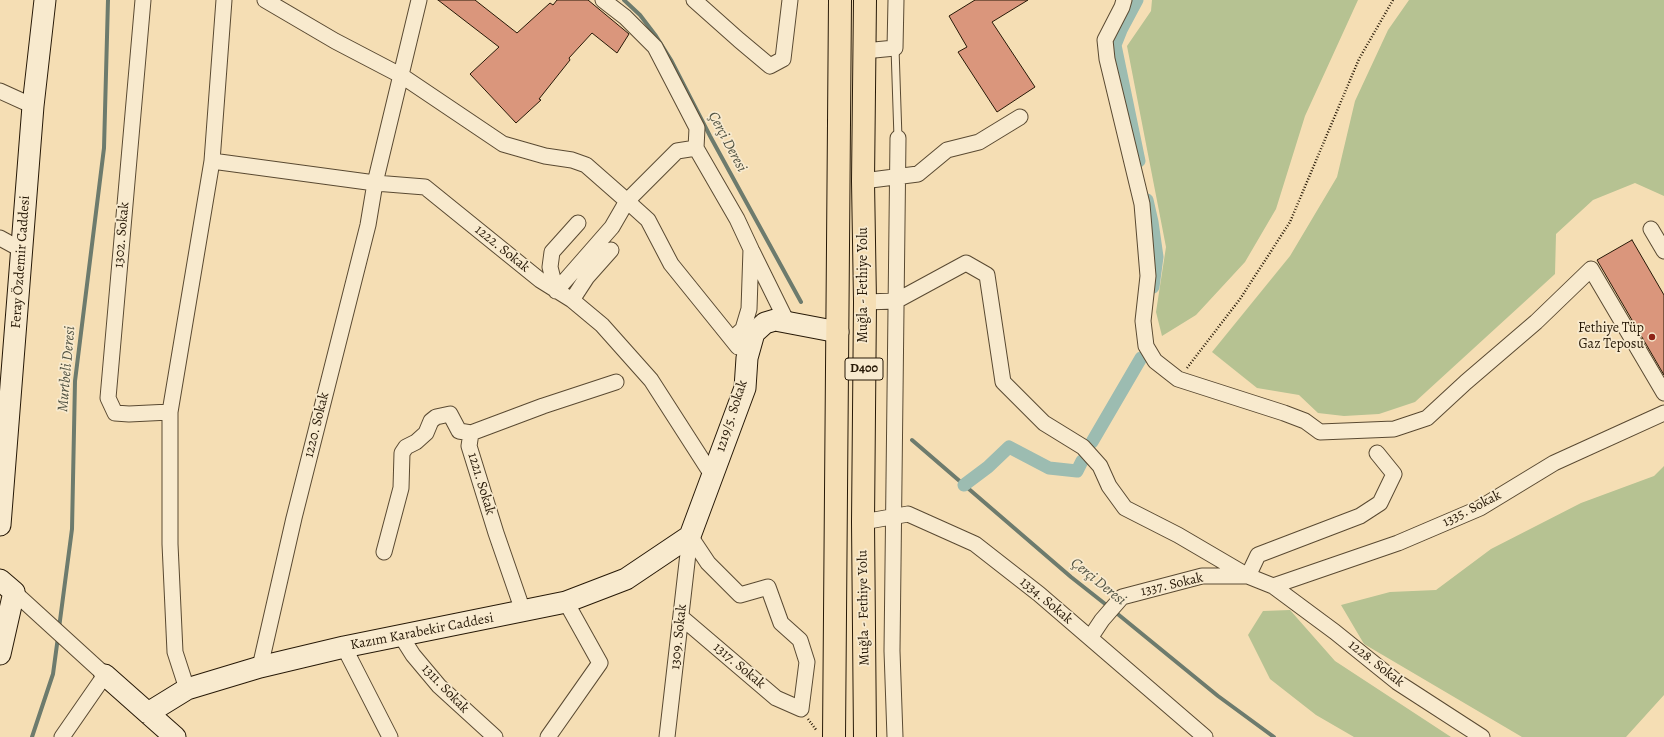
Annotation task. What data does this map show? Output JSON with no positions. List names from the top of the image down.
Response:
{
  "streets": {
    "highway": ["Muğla - Fethiye Yolu", "D400"],
    "street": [
      "1302. Sokak",
      "1222. Sokak",
      "Feray Özdemir Caddesi",
      "1219/5. Sokak",
      "1220. Sokak",
      "1221. Sokak",
      "1335. Sokak",
      "1337. Sokak",
      "1334. Sokak",
      "Kazım Karabekir Caddesi",
      "1309. Sokak",
      "1228. Sokak",
      "1317. Sokak",
      "1311. Sokak"
    ]
  },
  "crossings": [
    ["1222. Sokak", "1219/5. Sokak"],
    ["1222. Sokak", "1220. Sokak"],
    ["Muğla - Fethiye Yolu", "1219/5. Sokak"],
    ["Muğla - Fethiye Yolu", "1334. Sokak"],
    ["1219/5. Sokak", "Kazım Karabekir Caddesi"],
    ["1219/5. Sokak", "1309. Sokak"],
    ["1220. Sokak", "Kazım Karabekir Caddesi"],
    ["1221. Sokak", "Kazım Karabekir Caddesi"],
    ["1335. Sokak", "1337. Sokak"],
    ["1335. Sokak", "1228. Sokak"],
    ["1337. Sokak", "1334. Sokak"],
    ["1337. Sokak", "1228. Sokak"],
    ["Kazım Karabekir Caddesi", "1309. Sokak"],
    ["Kazım Karabekir Caddesi", "1311. Sokak"],
    ["1309. Sokak", "1317. Sokak"]
  ],
  "water": ["Çerçi Deresi", "Murtbeli Deresi"],
  "places": ["Fethiye Tüp Gaz Teposu"]
}
